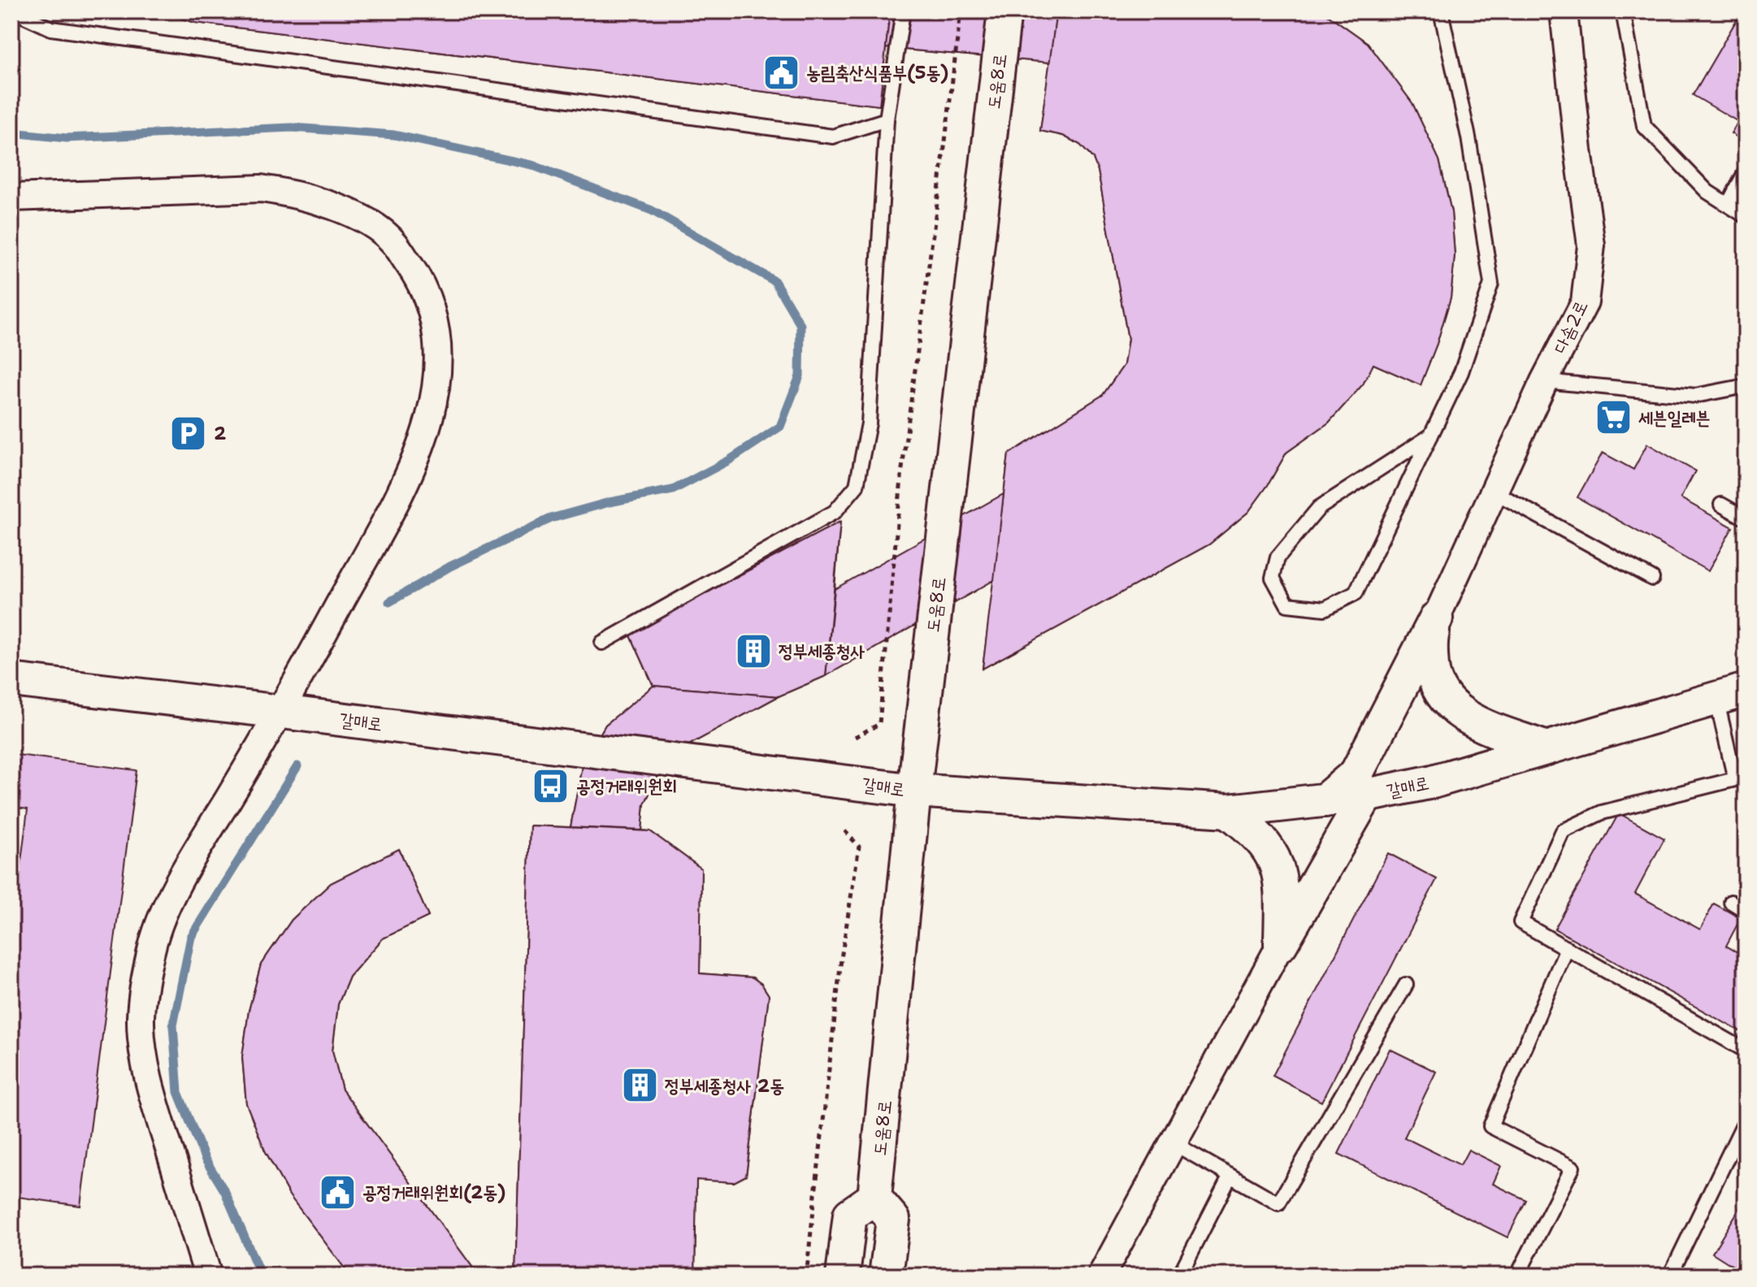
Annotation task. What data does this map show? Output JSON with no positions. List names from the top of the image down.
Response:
{
  "streets": {
    "street": ["도움8로", "다솜2로", "갈매로"]
  },
  "crossings": [
    ["도움8로", "갈매로"]
  ],
  "places": {
    "public building": ["농림축산식품부(5동)", "공정거래위원회(2동)"],
    "supermarket": ["세븐일레븐"],
    "parking": ["2"],
    "building": ["정부세종청사", "정부세종청사 2동"],
    "bus stop": ["공정거래위원회"]
  }
}
